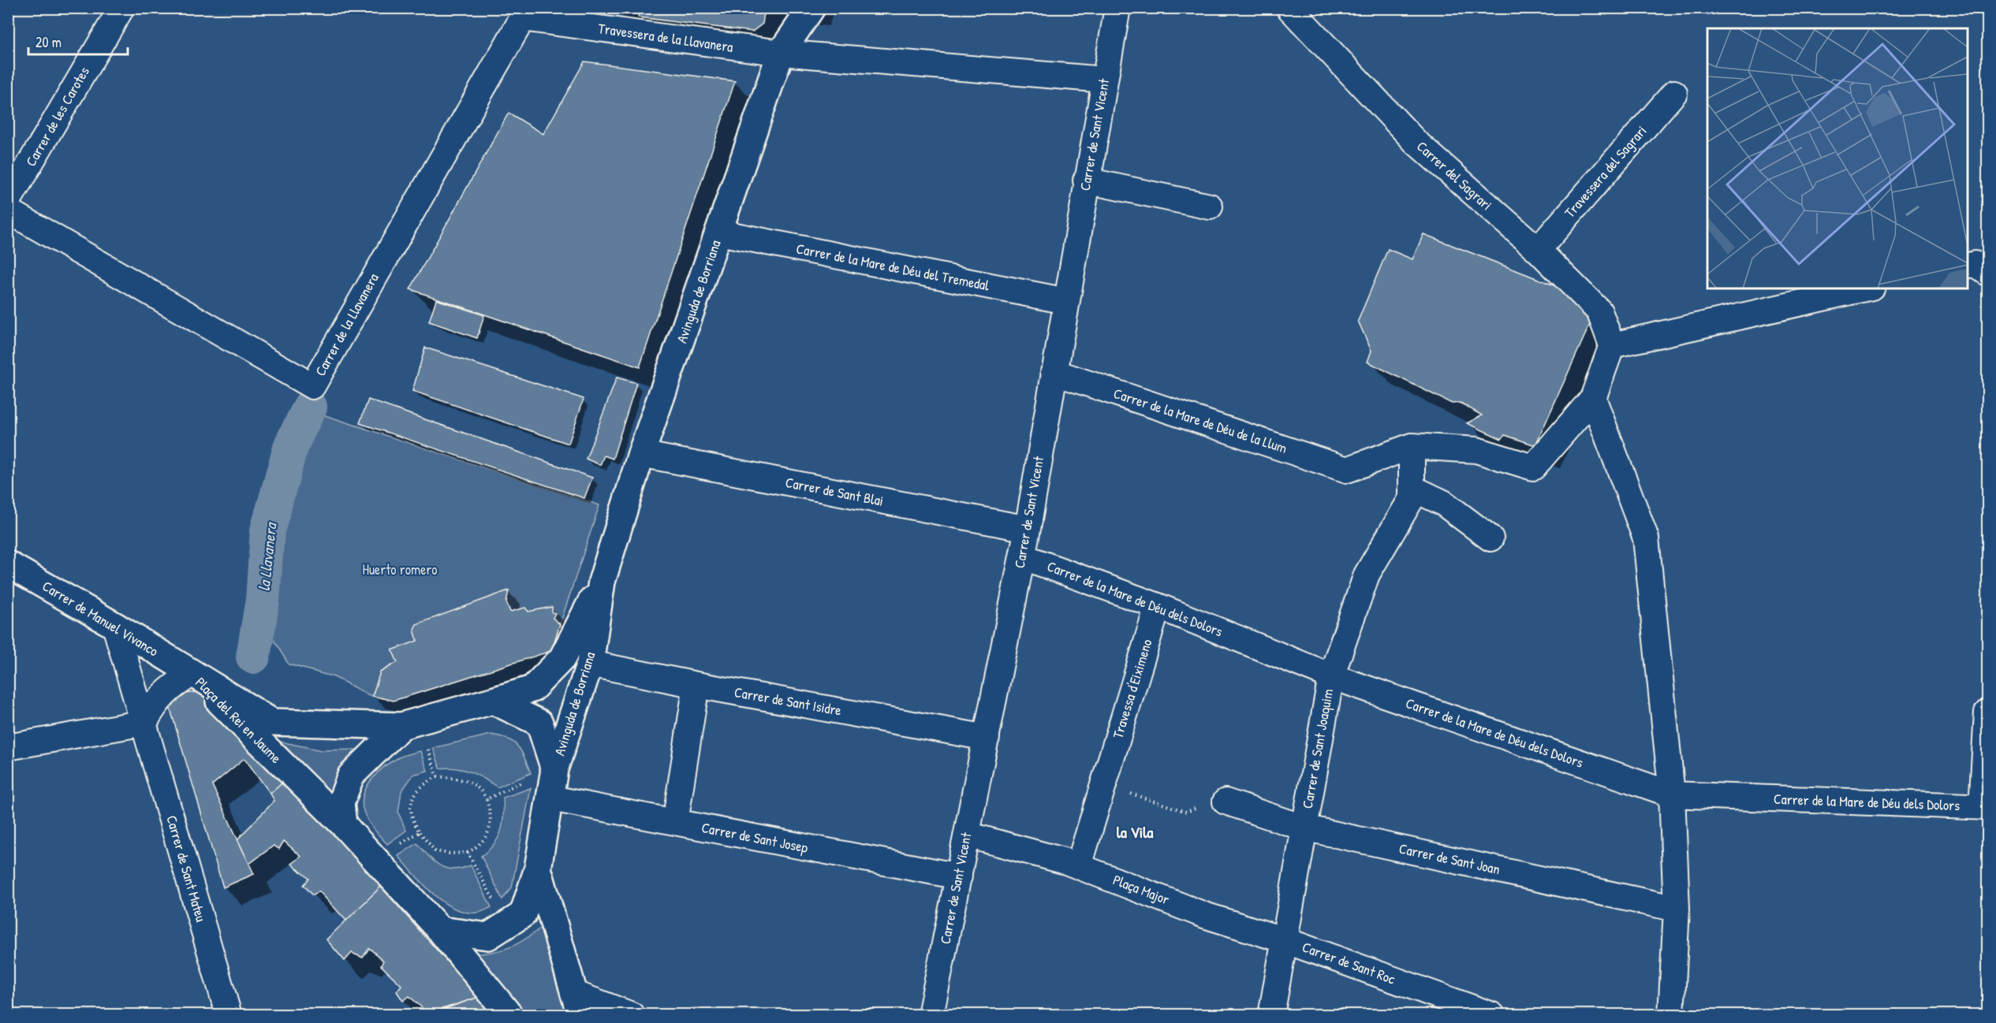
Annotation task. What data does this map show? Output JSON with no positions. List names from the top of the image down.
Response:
{
  "streets": {
    "street": [
      "Travessera de la Llavanera",
      "Carrer de les Carotes",
      "Carrer de Sant Vicent",
      "Travessera del Sagrari",
      "Carrer del Sagrari",
      "Carrer de la Mare de Déu del Tremedal",
      "Avinguda de Borriana",
      "Carrer de la Llavanera",
      "Carrer de la Mare de Déu de la Llum",
      "Carrer de Sant Blai",
      "Carrer de la Mare de Déu dels Dolors",
      "Carrer de Manuel Vivanco",
      "Travessa d'Eiximeno",
      "Carrer de Sant Isidre",
      "Plaça del Rei en Jaume",
      "Carrer de Sant Joaquim",
      "Carrer de Sant Josep",
      "Carrer de Sant Joan",
      "Carrer de Sant Mateu",
      "Plaça Major",
      "Carrer de Sant Roc"
    ]
  },
  "crossings": [
    ["Travessera de la Llavanera", "Carrer de Sant Vicent"],
    ["Travessera de la Llavanera", "Avinguda de Borriana"],
    ["Travessera de la Llavanera", "Carrer de la Llavanera"],
    ["Carrer de Sant Vicent", "Carrer de la Mare de Déu del Tremedal"],
    ["Carrer de Sant Vicent", "Carrer de la Mare de Déu de la Llum"],
    ["Carrer de Sant Vicent", "Carrer de Sant Blai"],
    ["Carrer de Sant Vicent", "Carrer de la Mare de Déu dels Dolors"],
    ["Carrer de Sant Vicent", "Carrer de Sant Isidre"],
    ["Carrer de Sant Vicent", "Carrer de Sant Josep"],
    ["Carrer de Sant Vicent", "Plaça Major"],
    ["Travessera del Sagrari", "Carrer del Sagrari"],
    ["Carrer de la Mare de Déu del Tremedal", "Avinguda de Borriana"],
    ["Avinguda de Borriana", "Carrer de Sant Blai"],
    ["Avinguda de Borriana", "Carrer de Sant Isidre"],
    ["Avinguda de Borriana", "Plaça del Rei en Jaume"],
    ["Carrer de la Mare de Déu dels Dolors", "Travessa d'Eiximeno"],
    ["Carrer de la Mare de Déu dels Dolors", "Carrer de Sant Joaquim"],
    ["Carrer de Manuel Vivanco", "Plaça del Rei en Jaume"],
    ["Carrer de Manuel Vivanco", "Carrer de Sant Mateu"],
    ["Carrer de Sant Joaquim", "Carrer de Sant Joan"],
    ["Carrer de Sant Joaquim", "Carrer de Sant Roc"],
    ["Plaça Major", "Carrer de Sant Roc"]
  ],
  "districts": ["la Vila"],
  "water": ["la Llavanera"],
  "parks": ["Huerto romero"],
  "scale_bar": "20 m"
}
